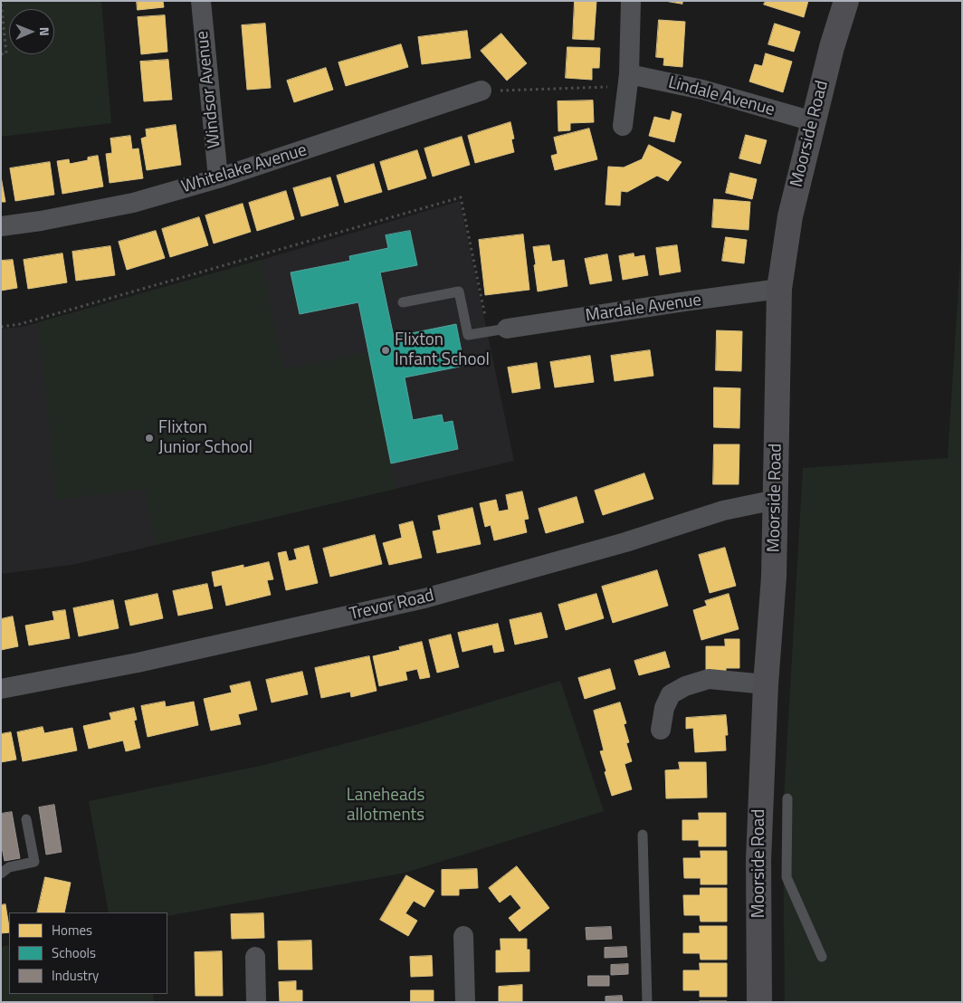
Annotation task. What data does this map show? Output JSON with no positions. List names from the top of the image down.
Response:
{
  "streets": {
    "street": [
      "Windsor Avenue",
      "Lindale Avenue",
      "Moorside Road",
      "Whitelake Avenue",
      "Mardale Avenue",
      "Trevor Road"
    ]
  },
  "crossings": [
    ["Windsor Avenue", "Whitelake Avenue"],
    ["Lindale Avenue", "Moorside Road"],
    ["Moorside Road", "Mardale Avenue"],
    ["Moorside Road", "Trevor Road"]
  ],
  "parks": ["Laneheads allotments"],
  "places": ["Flixton Infant School", "Flixton Junior School"],
  "legend": ["Homes", "Schools", "Industry"],
  "north": "right"
}
